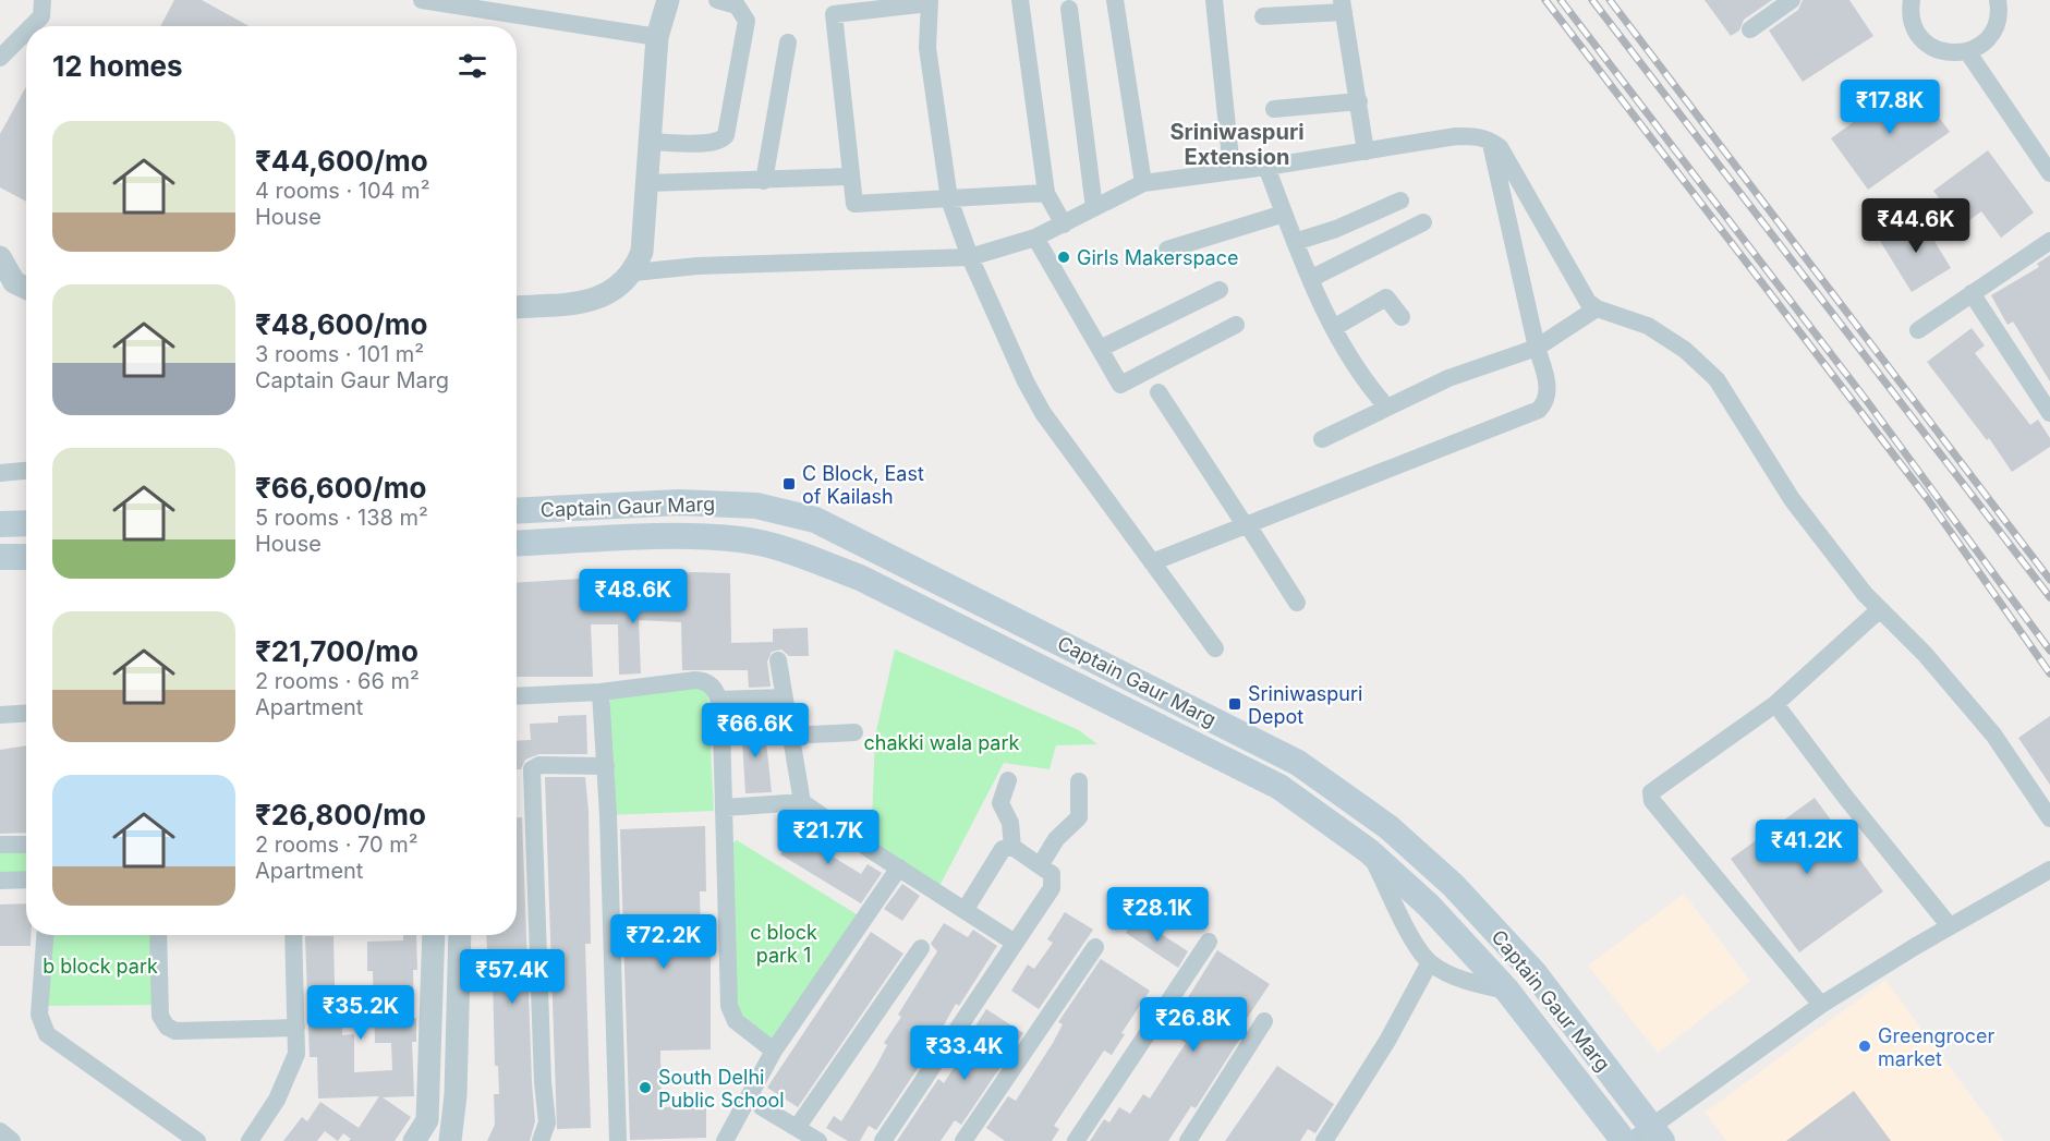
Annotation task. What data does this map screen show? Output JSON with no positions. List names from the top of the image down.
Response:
{
  "streets": {
    "main road": ["Captain Gaur Marg"]
  },
  "districts": ["Sriniwaspuri Extension"],
  "parks": ["chakki wala park", "c block park 1", "b block park"],
  "places": {
    "other": ["Girls Makerspace", "Greengrocer market", "South Delhi Public School"],
    "transit": ["C Block, East of Kailash", "Sriniwaspuri Depot"]
  },
  "page": {
    "heading": "12 homes",
    "price": [
      "₹17.8K",
      "₹44.6K",
      "₹48.6K",
      "₹66.6K",
      "₹21.7K",
      "₹41.2K",
      "₹28.1K",
      "₹72.2K",
      "₹57.4K",
      "₹35.2K",
      "₹26.8K",
      "₹33.4K"
    ],
    "list": [
      {
        "name": "₹44,600/mo",
        "note": "4 rooms · 104 m² · House"
      },
      {
        "name": "₹48,600/mo",
        "note": "3 rooms · 101 m² · Captain Gaur Marg"
      },
      {
        "name": "₹66,600/mo",
        "note": "5 rooms · 138 m² · House"
      },
      {
        "name": "₹21,700/mo",
        "note": "2 rooms · 66 m² · Apartment"
      },
      {
        "name": "₹26,800/mo",
        "note": "2 rooms · 70 m² · Apartment"
      }
    ]
  }
}
